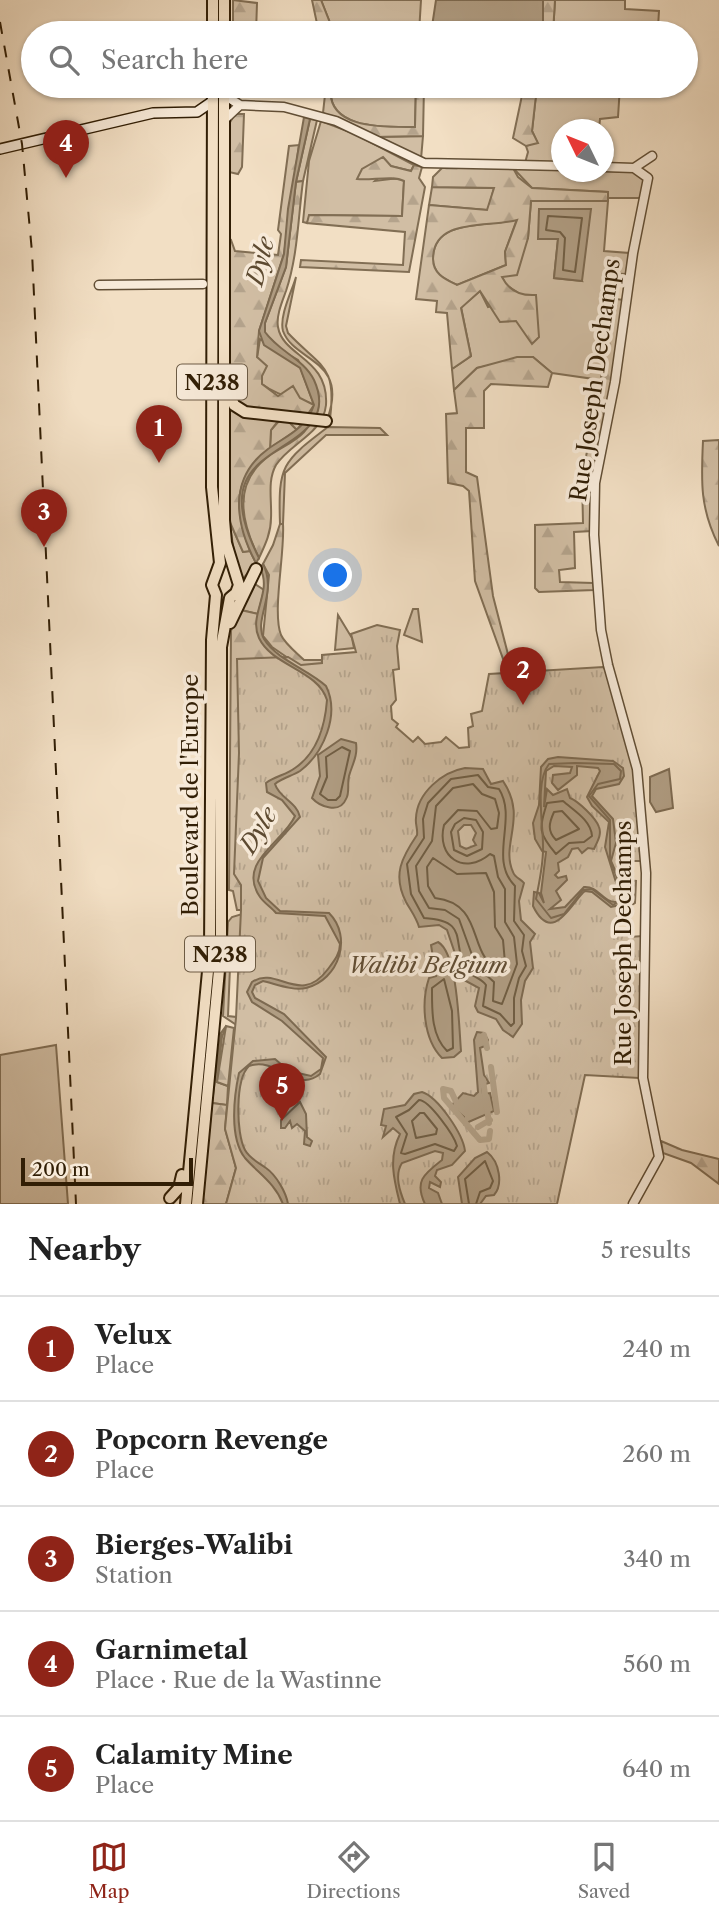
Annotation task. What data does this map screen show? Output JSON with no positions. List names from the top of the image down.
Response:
{
  "streets": {
    "highway": ["N238", "Boulevard de l'Europe"],
    "street": ["Rue Joseph Dechamps"]
  },
  "water": ["Dyle"],
  "parks": ["Walibi Belgium"],
  "scale_bar": "200 m",
  "north": "top left",
  "page": {
    "search": "Search here",
    "pins": [
      "4",
      "1",
      "3",
      "2",
      "5"
    ],
    "scale": "200 m",
    "heading": ["Nearby", "5 results"],
    "list": [
      {
        "mark": "1",
        "name": "Velux",
        "note": "Place",
        "value": "240 m"
      },
      {
        "mark": "2",
        "name": "Popcorn Revenge",
        "note": "Place",
        "value": "260 m"
      },
      {
        "mark": "3",
        "name": "Bierges-Walibi",
        "note": "Station",
        "value": "340 m"
      },
      {
        "mark": "4",
        "name": "Garnimetal",
        "note": "Place · Rue de la Wastinne",
        "value": "560 m"
      },
      {
        "mark": "5",
        "name": "Calamity Mine",
        "note": "Place",
        "value": "640 m"
      }
    ],
    "nav": ["Map", "Directions", "Saved"]
  }
}
